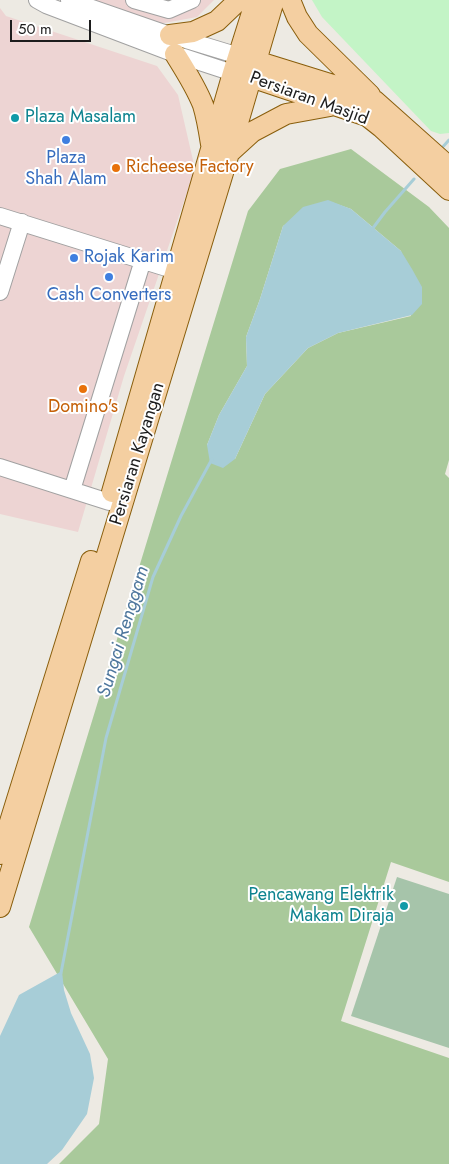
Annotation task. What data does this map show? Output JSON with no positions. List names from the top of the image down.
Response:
{
  "streets": {
    "main road": ["Persiaran Masjid", "Persiaran Kayangan"]
  },
  "crossings": [
    ["Persiaran Masjid", "Persiaran Kayangan"]
  ],
  "water": ["Sungai Renggam"],
  "places": [
    "Plaza Masalam",
    "Plaza Shah Alam",
    "Richeese Factory",
    "Rojak Karim",
    "Cash Converters",
    "Domino's",
    "Pencawang Elektrik Makam Diraja"
  ],
  "scale_bar": "50 m"
}
